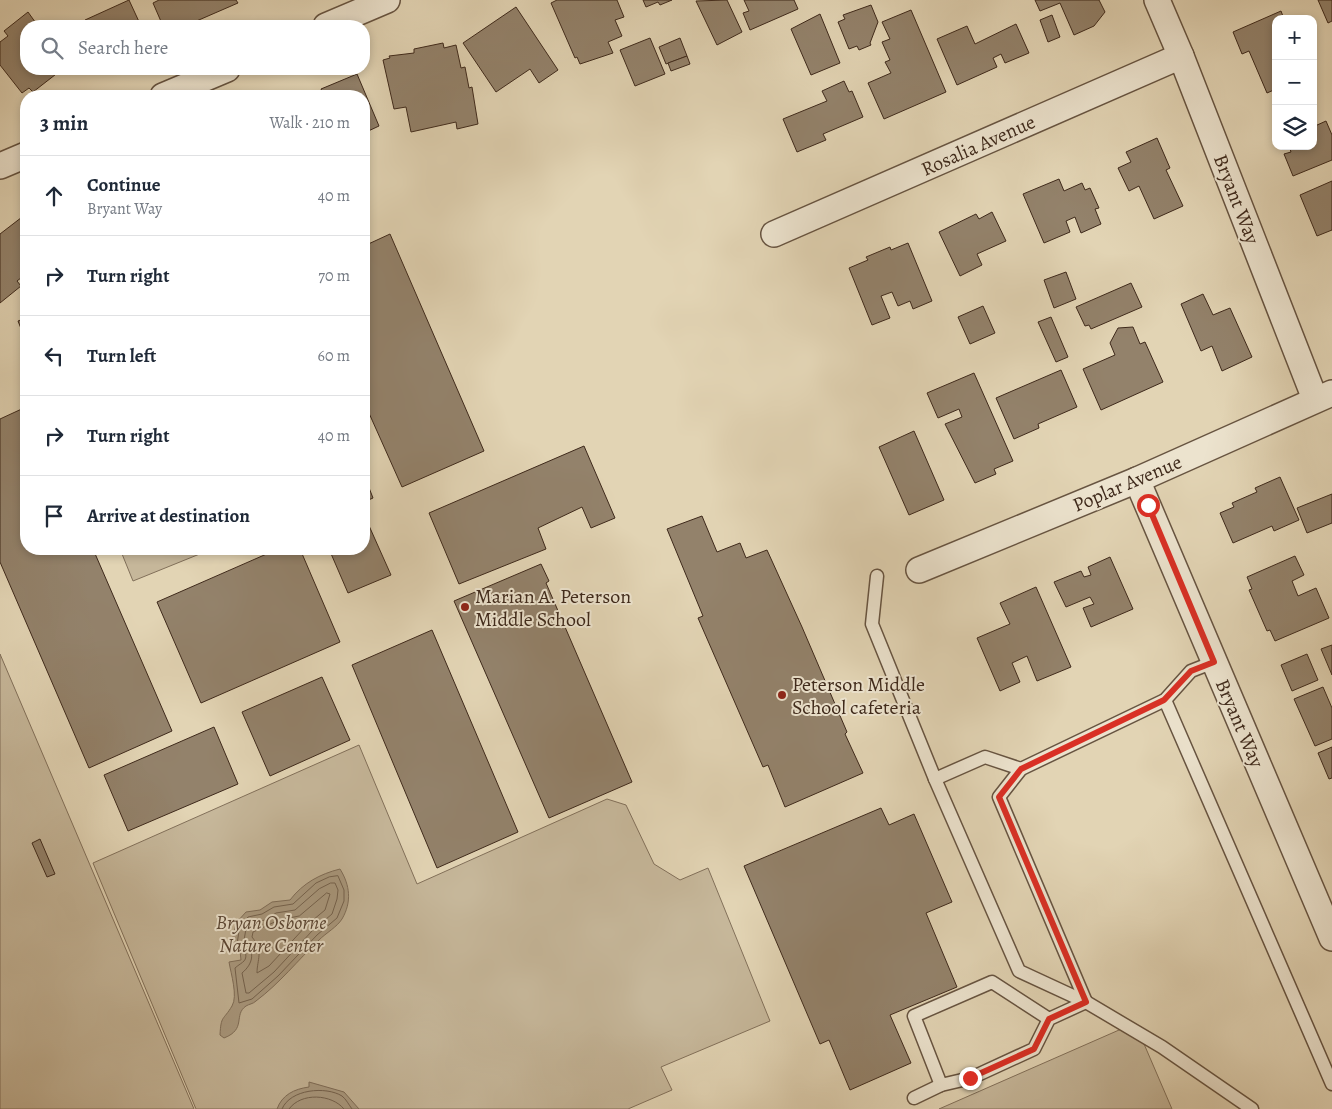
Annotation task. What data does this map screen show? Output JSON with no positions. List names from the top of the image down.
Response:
{
  "streets": {
    "street": ["Rosalia Avenue", "Bryant Way", "Poplar Avenue"]
  },
  "crossings": [
    ["Rosalia Avenue", "Bryant Way"],
    ["Bryant Way", "Poplar Avenue"]
  ],
  "parks": ["Bryan Osborne Nature Center"],
  "places": ["Marian A. Peterson Middle School", "Peterson Middle School cafeteria"],
  "page": {
    "map_buttons": ["+", "−"],
    "search": "Search here",
    "heading": ["3 min", "Walk · 210 m"],
    "list": [
      ["Continue", "Bryant Way", "40 m"],
      ["Turn right", "70 m"],
      ["Turn left", "60 m"],
      ["Turn right", "40 m"],
      "Arrive at destination"
    ]
  }
}
